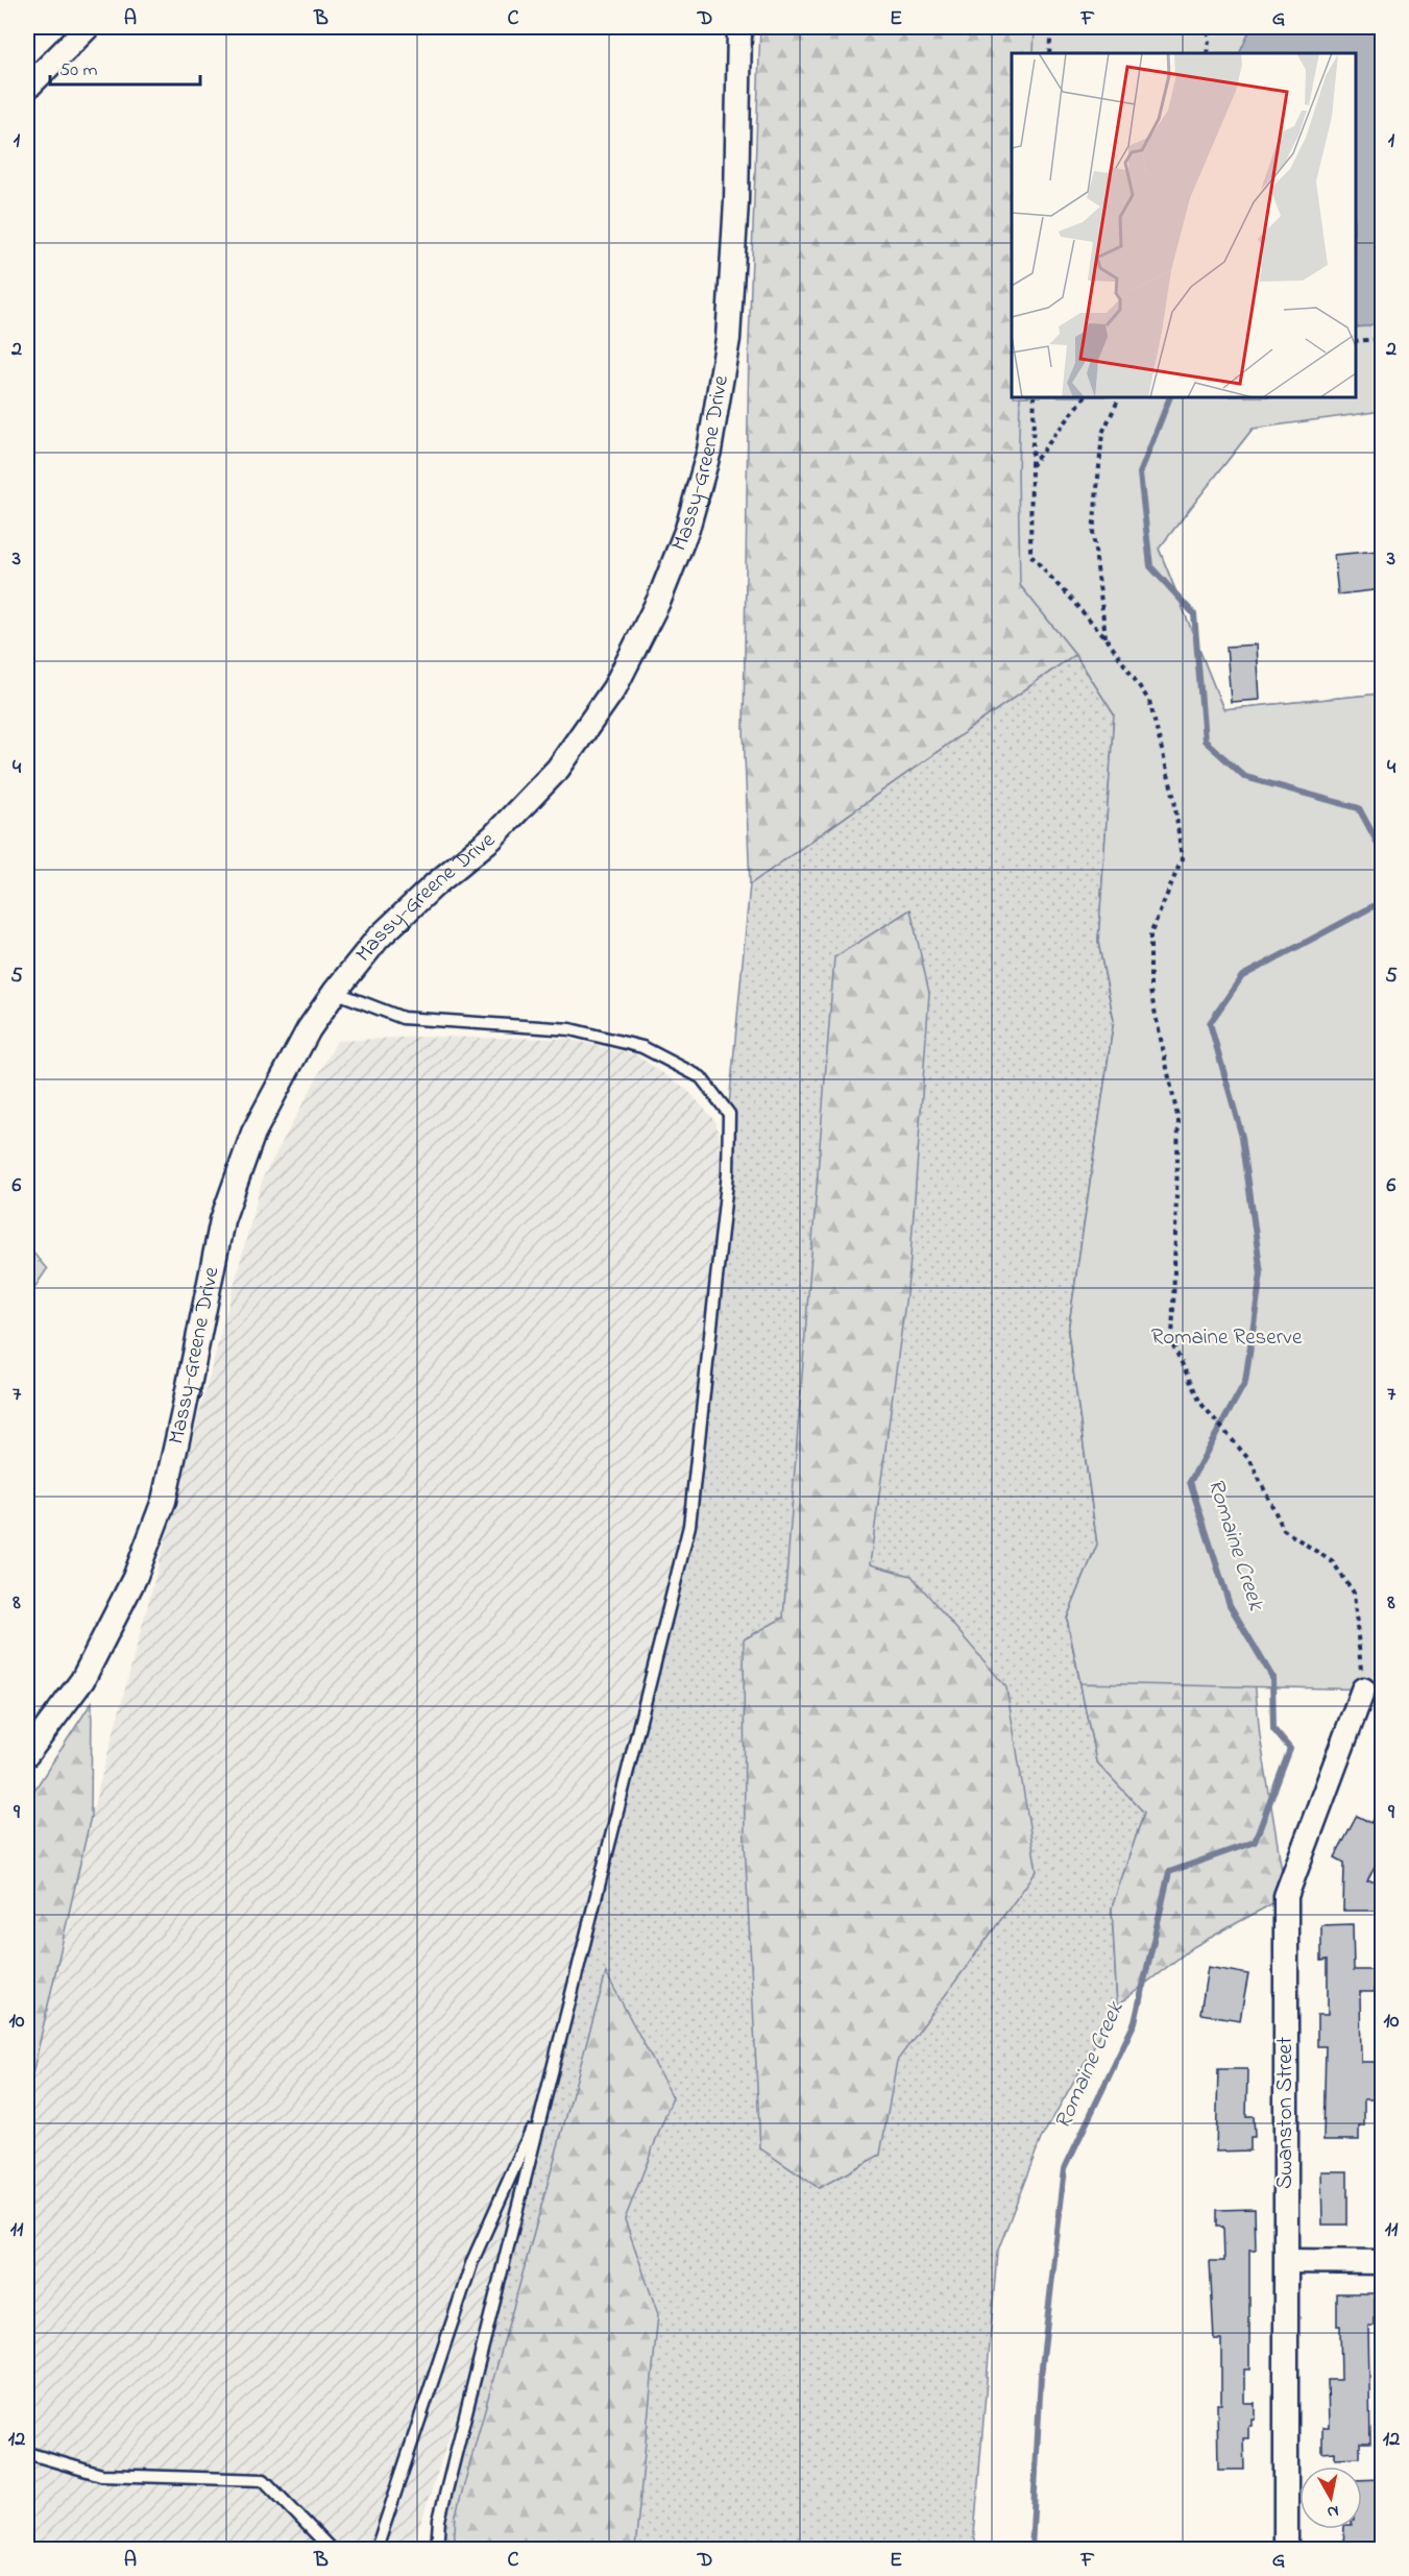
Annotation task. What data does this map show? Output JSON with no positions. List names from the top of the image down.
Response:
{
  "streets": {
    "street": ["Massy-Greene Drive", "Swanston Street"]
  },
  "water": ["Romaine Creek"],
  "parks": ["Romaine Reserve"],
  "scale_bar": "50 m",
  "north": "bottom",
  "grid": {
    "columns": [
      "A",
      "B",
      "C",
      "D",
      "E",
      "F",
      "G"
    ],
    "rows": [
      "1",
      "2",
      "3",
      "4",
      "5",
      "6",
      "7",
      "8",
      "9",
      "10",
      "11",
      "12"
    ]
  }
}
